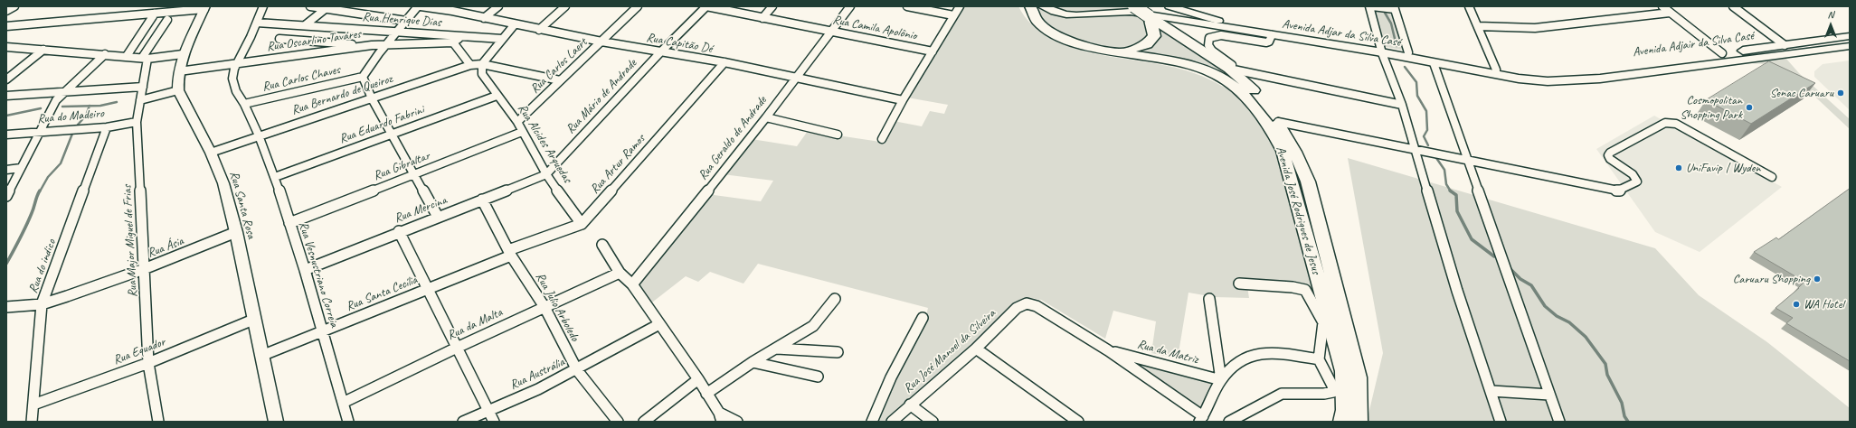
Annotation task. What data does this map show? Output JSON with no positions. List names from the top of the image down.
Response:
{
  "streets": {
    "main road": ["Avenida Adjar da Silva Casé", "Avenida Adjair da Silva Casé", "Avenida José Rodrigues de Jesus"],
    "street": [
      "Rua Henrique Dias",
      "Rua Camila Apolônio",
      "Rua Oscarlino Taváres",
      "Rua Capitão Dé",
      "Rua Carlos Laert",
      "Rua Carlos Chaves",
      "Rua Bernardo de Queiroz",
      "Rua Mário de Andrade",
      "Rua do Madeiro",
      "Rua Eduardo Fabrini",
      "Rua Geraldo de Andrade",
      "Rua Alcides Arquedas",
      "Rua Artur Ramos",
      "Rua Gibraltar",
      "Rua Santa Rosa",
      "Rua Mercina",
      "Rua Major Miguel de Frias",
      "Rua Ásia",
      "Rua do indico",
      "Rua Vesnustriano Correia",
      "Rua Santa Cecília",
      "Rua Julio Arboledo",
      "Rua da Malta",
      "Rua Equador",
      "Rua José Manoel da Silveira",
      "Rua da Matriz",
      "Rua Austrália"
    ]
  },
  "crossings": [
    ["Rua Henrique Dias", "Rua Vesnustriano Correia"],
    ["Rua Camila Apolônio", "Rua Mário de Andrade"],
    ["Rua Camila Apolônio", "Rua Geraldo de Andrade"],
    ["Avenida Adjar da Silva Casé", "Avenida Adjair da Silva Casé"],
    ["Avenida Adjar da Silva Casé", "Avenida José Rodrigues de Jesus"],
    ["Rua Oscarlino Taváres", "Rua Vesnustriano Correia"],
    ["Rua Capitão Dé", "Rua Carlos Laert"],
    ["Rua Capitão Dé", "Rua Mário de Andrade"],
    ["Rua Capitão Dé", "Rua Geraldo de Andrade"],
    ["Rua Capitão Dé", "Rua Artur Ramos"],
    ["Rua Carlos Laert", "Rua Bernardo de Queiroz"],
    ["Rua Carlos Laert", "Rua Alcides Arquedas"],
    ["Rua Carlos Chaves", "Rua Vesnustriano Correia"],
    ["Rua Bernardo de Queiroz", "Rua Alcides Arquedas"],
    ["Rua Bernardo de Queiroz", "Rua Santa Rosa"],
    ["Rua Bernardo de Queiroz", "Rua Vesnustriano Correia"],
    ["Rua Mário de Andrade", "Rua Alcides Arquedas"],
    ["Rua Mário de Andrade", "Rua Mercina"],
    ["Rua do Madeiro", "Rua Major Miguel de Frias"],
    ["Rua do Madeiro", "Rua do indico"],
    ["Rua Eduardo Fabrini", "Rua Alcides Arquedas"],
    ["Rua Eduardo Fabrini", "Rua Vesnustriano Correia"],
    ["Rua Alcides Arquedas", "Rua Artur Ramos"],
    ["Rua Alcides Arquedas", "Rua Gibraltar"],
    ["Rua Alcides Arquedas", "Rua Mercina"],
    ["Rua Artur Ramos", "Rua Santa Cecília"],
    ["Rua Artur Ramos", "Rua Julio Arboledo"],
    ["Rua Gibraltar", "Rua Vesnustriano Correia"],
    ["Rua Santa Rosa", "Rua Ásia"],
    ["Rua Santa Rosa", "Rua Santa Cecília"],
    ["Rua Santa Rosa", "Rua Equador"],
    ["Rua Mercina", "Rua Vesnustriano Correia"],
    ["Rua Mercina", "Rua Julio Arboledo"],
    ["Rua Major Miguel de Frias", "Rua Ásia"],
    ["Rua Major Miguel de Frias", "Rua Equador"],
    ["Rua Ásia", "Rua do indico"],
    ["Rua do indico", "Rua Equador"],
    ["Rua Vesnustriano Correia", "Rua Santa Cecília"],
    ["Rua Vesnustriano Correia", "Rua da Malta"],
    ["Rua Santa Cecília", "Rua Julio Arboledo"],
    ["Rua Julio Arboledo", "Rua da Malta"],
    ["Rua Julio Arboledo", "Rua Austrália"],
    ["Rua José Manoel da Silveira", "Rua da Matriz"]
  ],
  "places": [
    "Senac Caruaru",
    "Cosmopolitan Shopping Park",
    "UniFavip | Wyden",
    "Caruaru Shopping",
    "WA Hotel"
  ],
  "north": "top"
}
